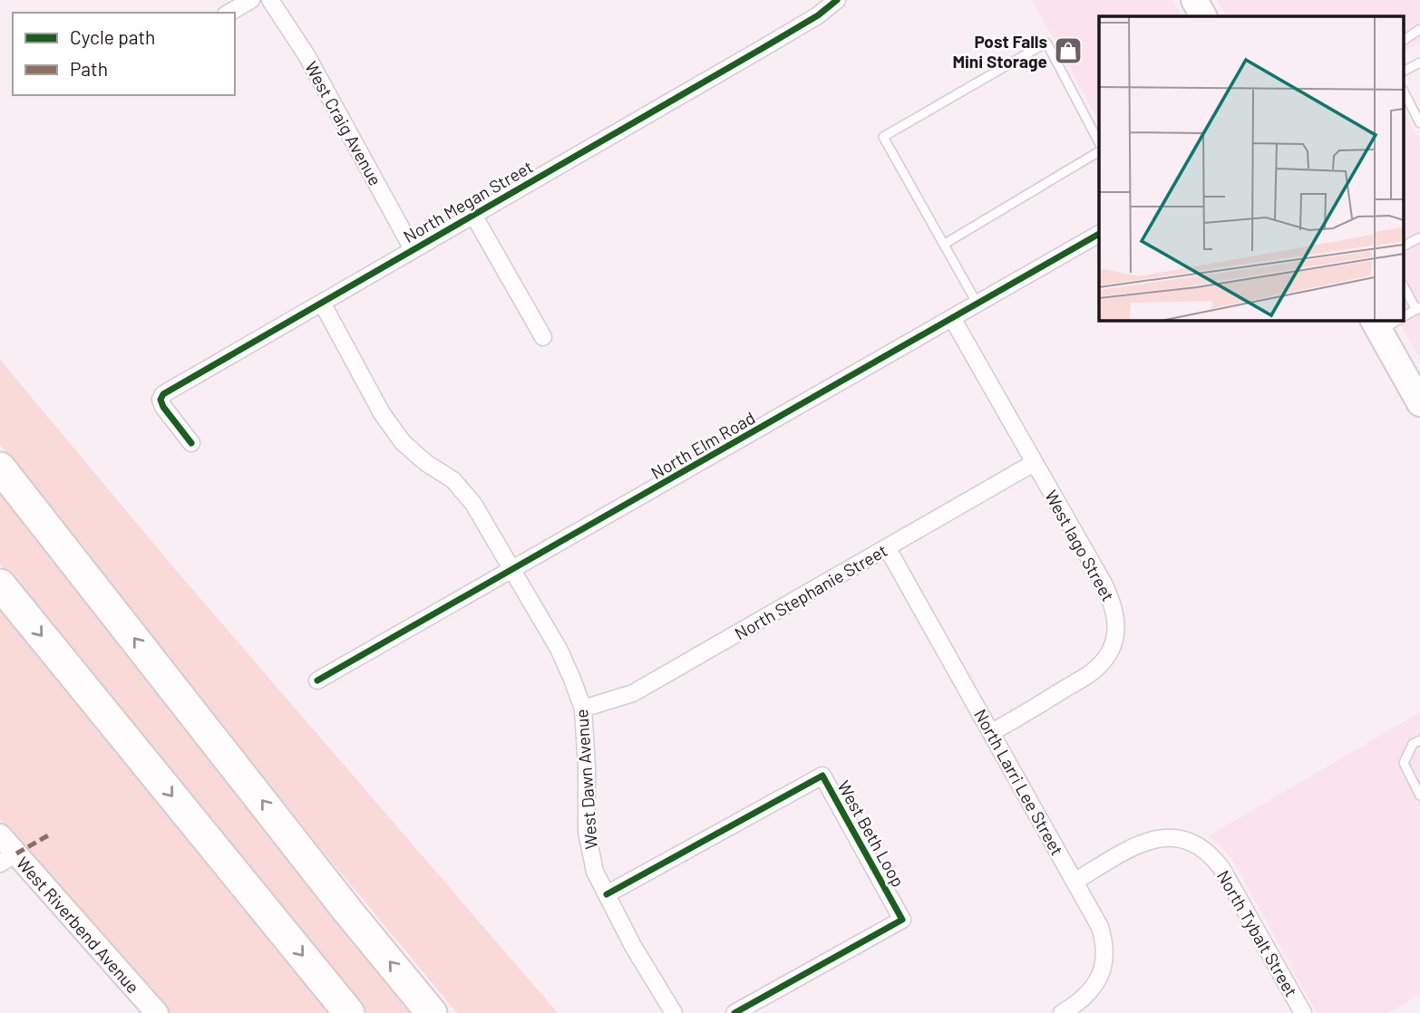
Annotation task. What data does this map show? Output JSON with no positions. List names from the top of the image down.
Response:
{
  "streets": {
    "street": [
      "West Craig Avenue",
      "North Megan Street",
      "North Elm Road",
      "West Iago Street",
      "North Stephanie Street",
      "West Dawn Avenue",
      "North Larri Lee Street",
      "West Beth Loop",
      "West Riverbend Avenue",
      "North Tybalt Street"
    ]
  },
  "crossings": [
    ["West Craig Avenue", "North Megan Street"],
    ["North Megan Street", "West Dawn Avenue"],
    ["North Elm Road", "West Iago Street"],
    ["North Elm Road", "West Dawn Avenue"],
    ["West Iago Street", "North Stephanie Street"],
    ["West Iago Street", "North Larri Lee Street"],
    ["North Stephanie Street", "West Dawn Avenue"],
    ["North Stephanie Street", "North Larri Lee Street"],
    ["West Dawn Avenue", "West Beth Loop"],
    ["North Larri Lee Street", "North Tybalt Street"]
  ],
  "places": {
    "shop": ["Post Falls Mini Storage"]
  },
  "legend": ["Cycle path", "Path"]
}
